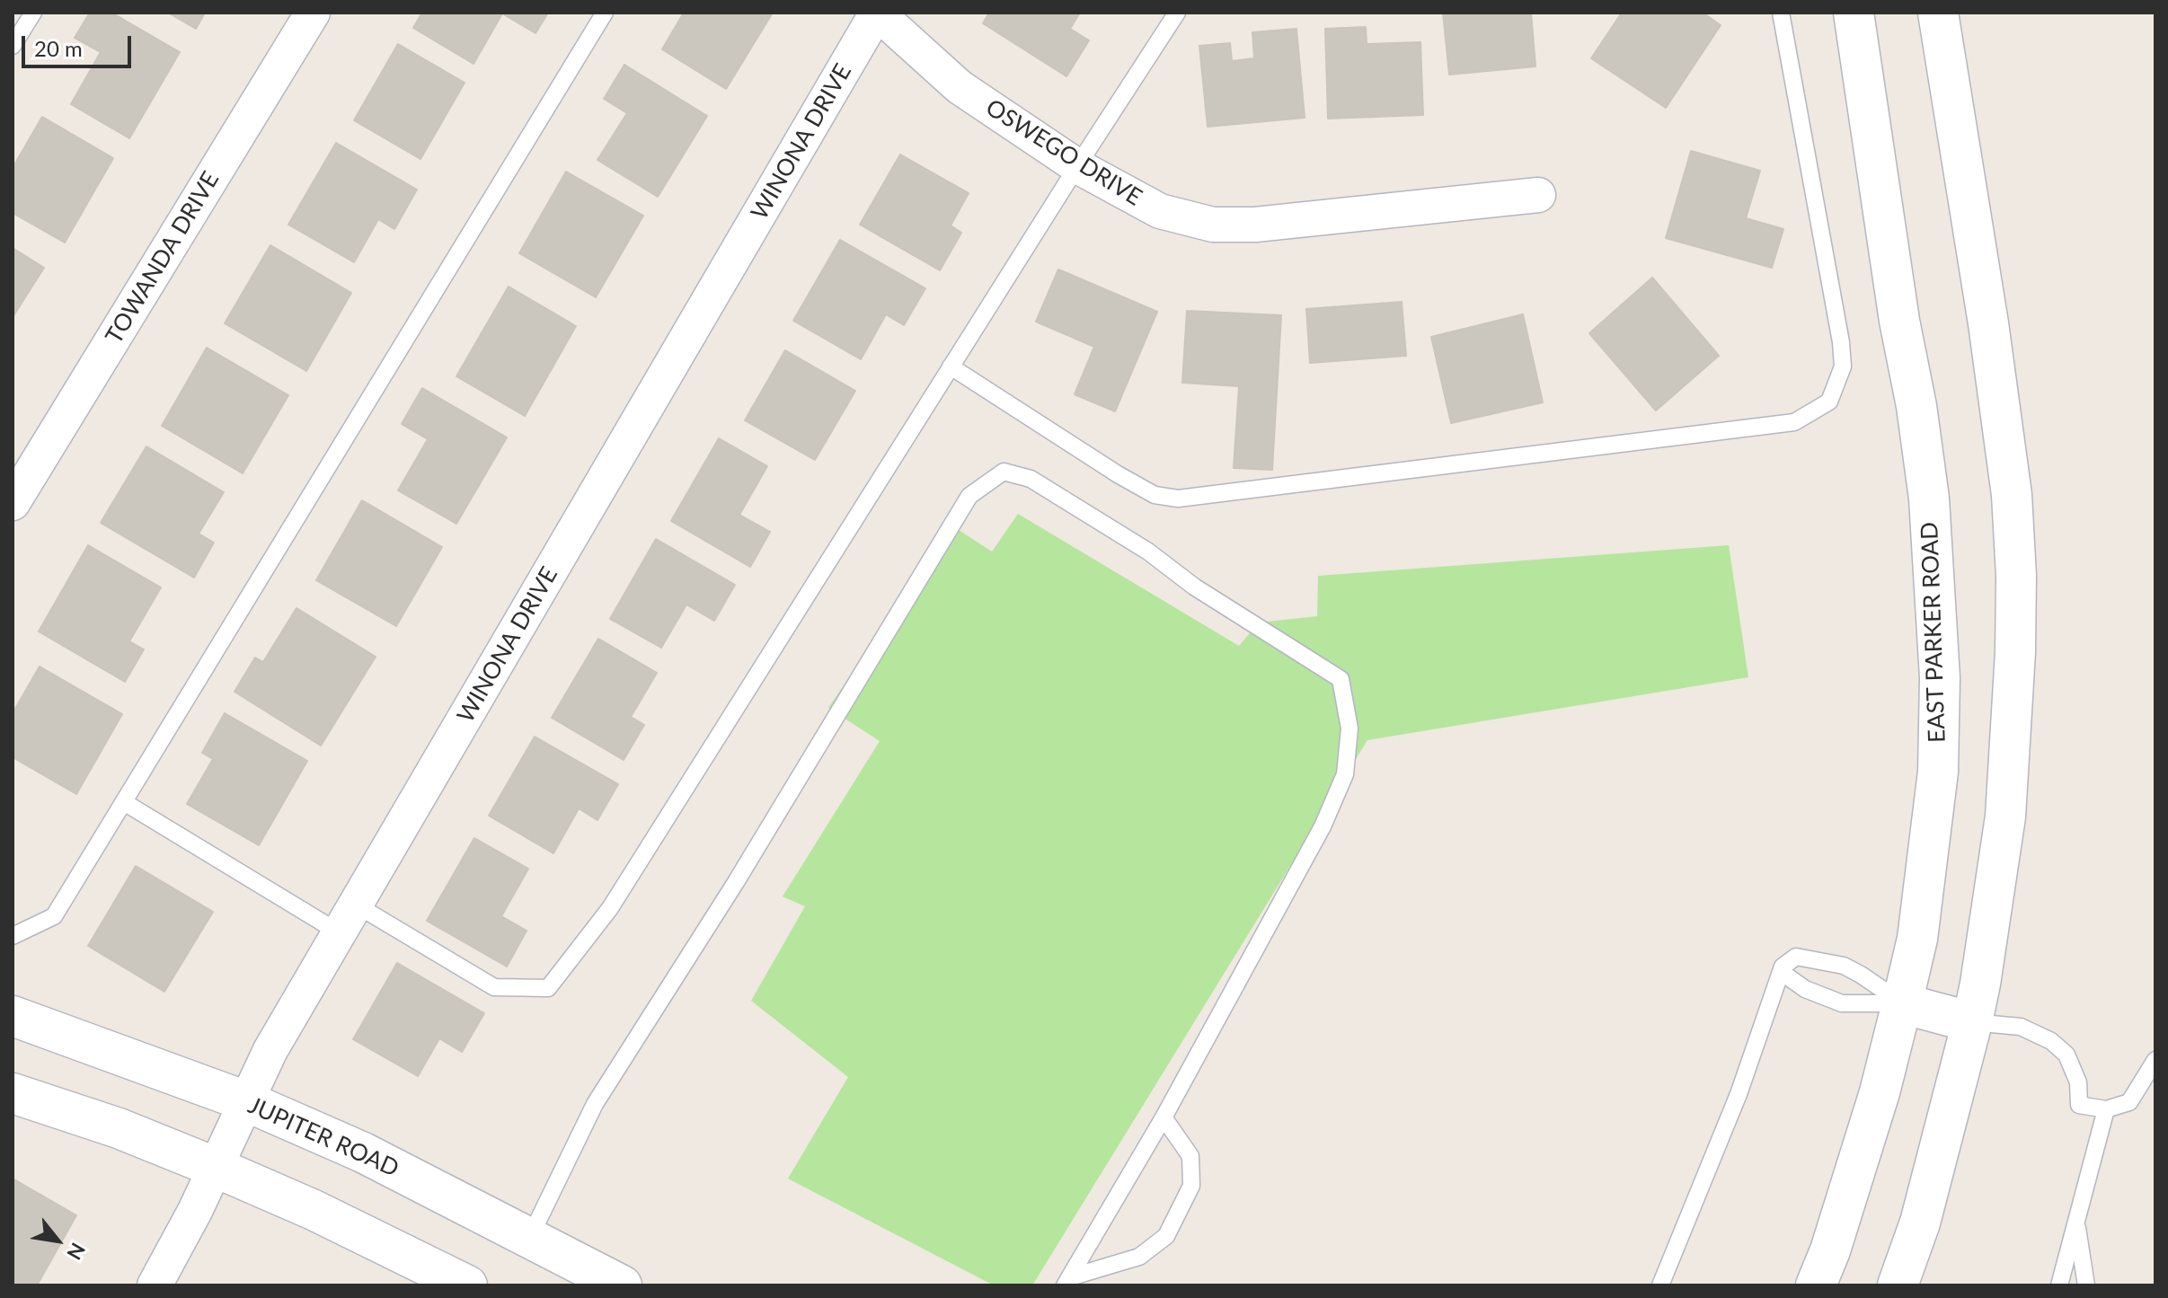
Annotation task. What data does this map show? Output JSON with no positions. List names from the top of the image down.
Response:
{
  "streets": {
    "main road": ["EAST PARKER ROAD", "JUPITER ROAD"],
    "street": ["WINONA DRIVE", "OSWEGO DRIVE", "TOWANDA DRIVE"]
  },
  "crossings": [
    ["WINONA DRIVE", "OSWEGO DRIVE"],
    ["WINONA DRIVE", "JUPITER ROAD"]
  ],
  "scale_bar": "20 m",
  "north": "bottom right"
}
